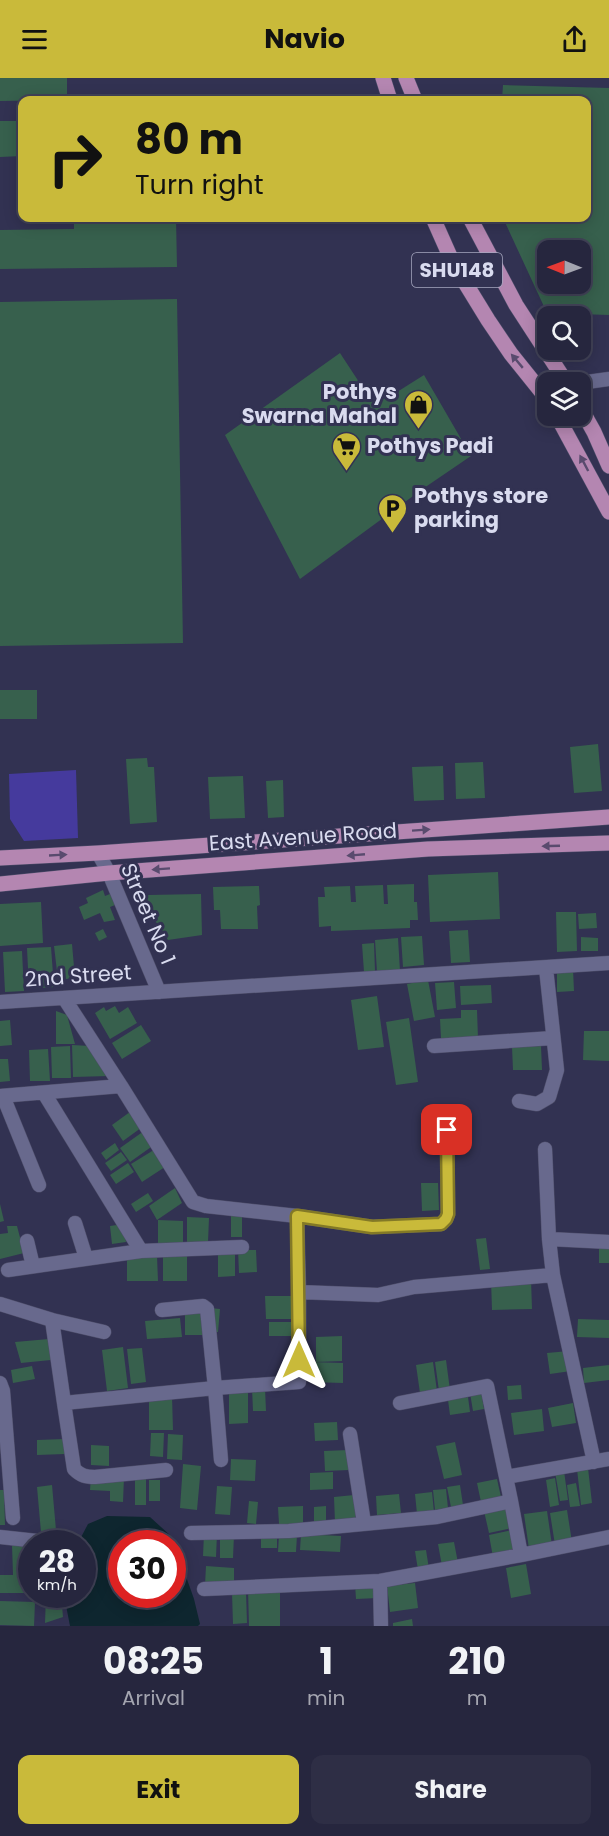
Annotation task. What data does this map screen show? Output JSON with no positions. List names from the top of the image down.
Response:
{
  "streets": {
    "main road": ["SHU148", "East Avenue Road"],
    "street": ["Street No 1", "2nd Street"]
  },
  "crossings": [
    ["East Avenue Road", "Street No 1"],
    ["Street No 1", "2nd Street"]
  ],
  "places": {
    "shop": ["Pothys Swarna Mahal"],
    "supermarket": ["Pothys Padi"],
    "parking": ["Pothys store parking"]
  },
  "north": "left",
  "page": {
    "header": "Navio",
    "turn": ["80 m", "Turn right"],
    "speed": "28 km/h",
    "limit": "30",
    "eta": [
      "08:25",
      "Arrival",
      "1",
      "min",
      "210",
      "m"
    ],
    "buttons": ["Exit", "Share"]
  }
}
